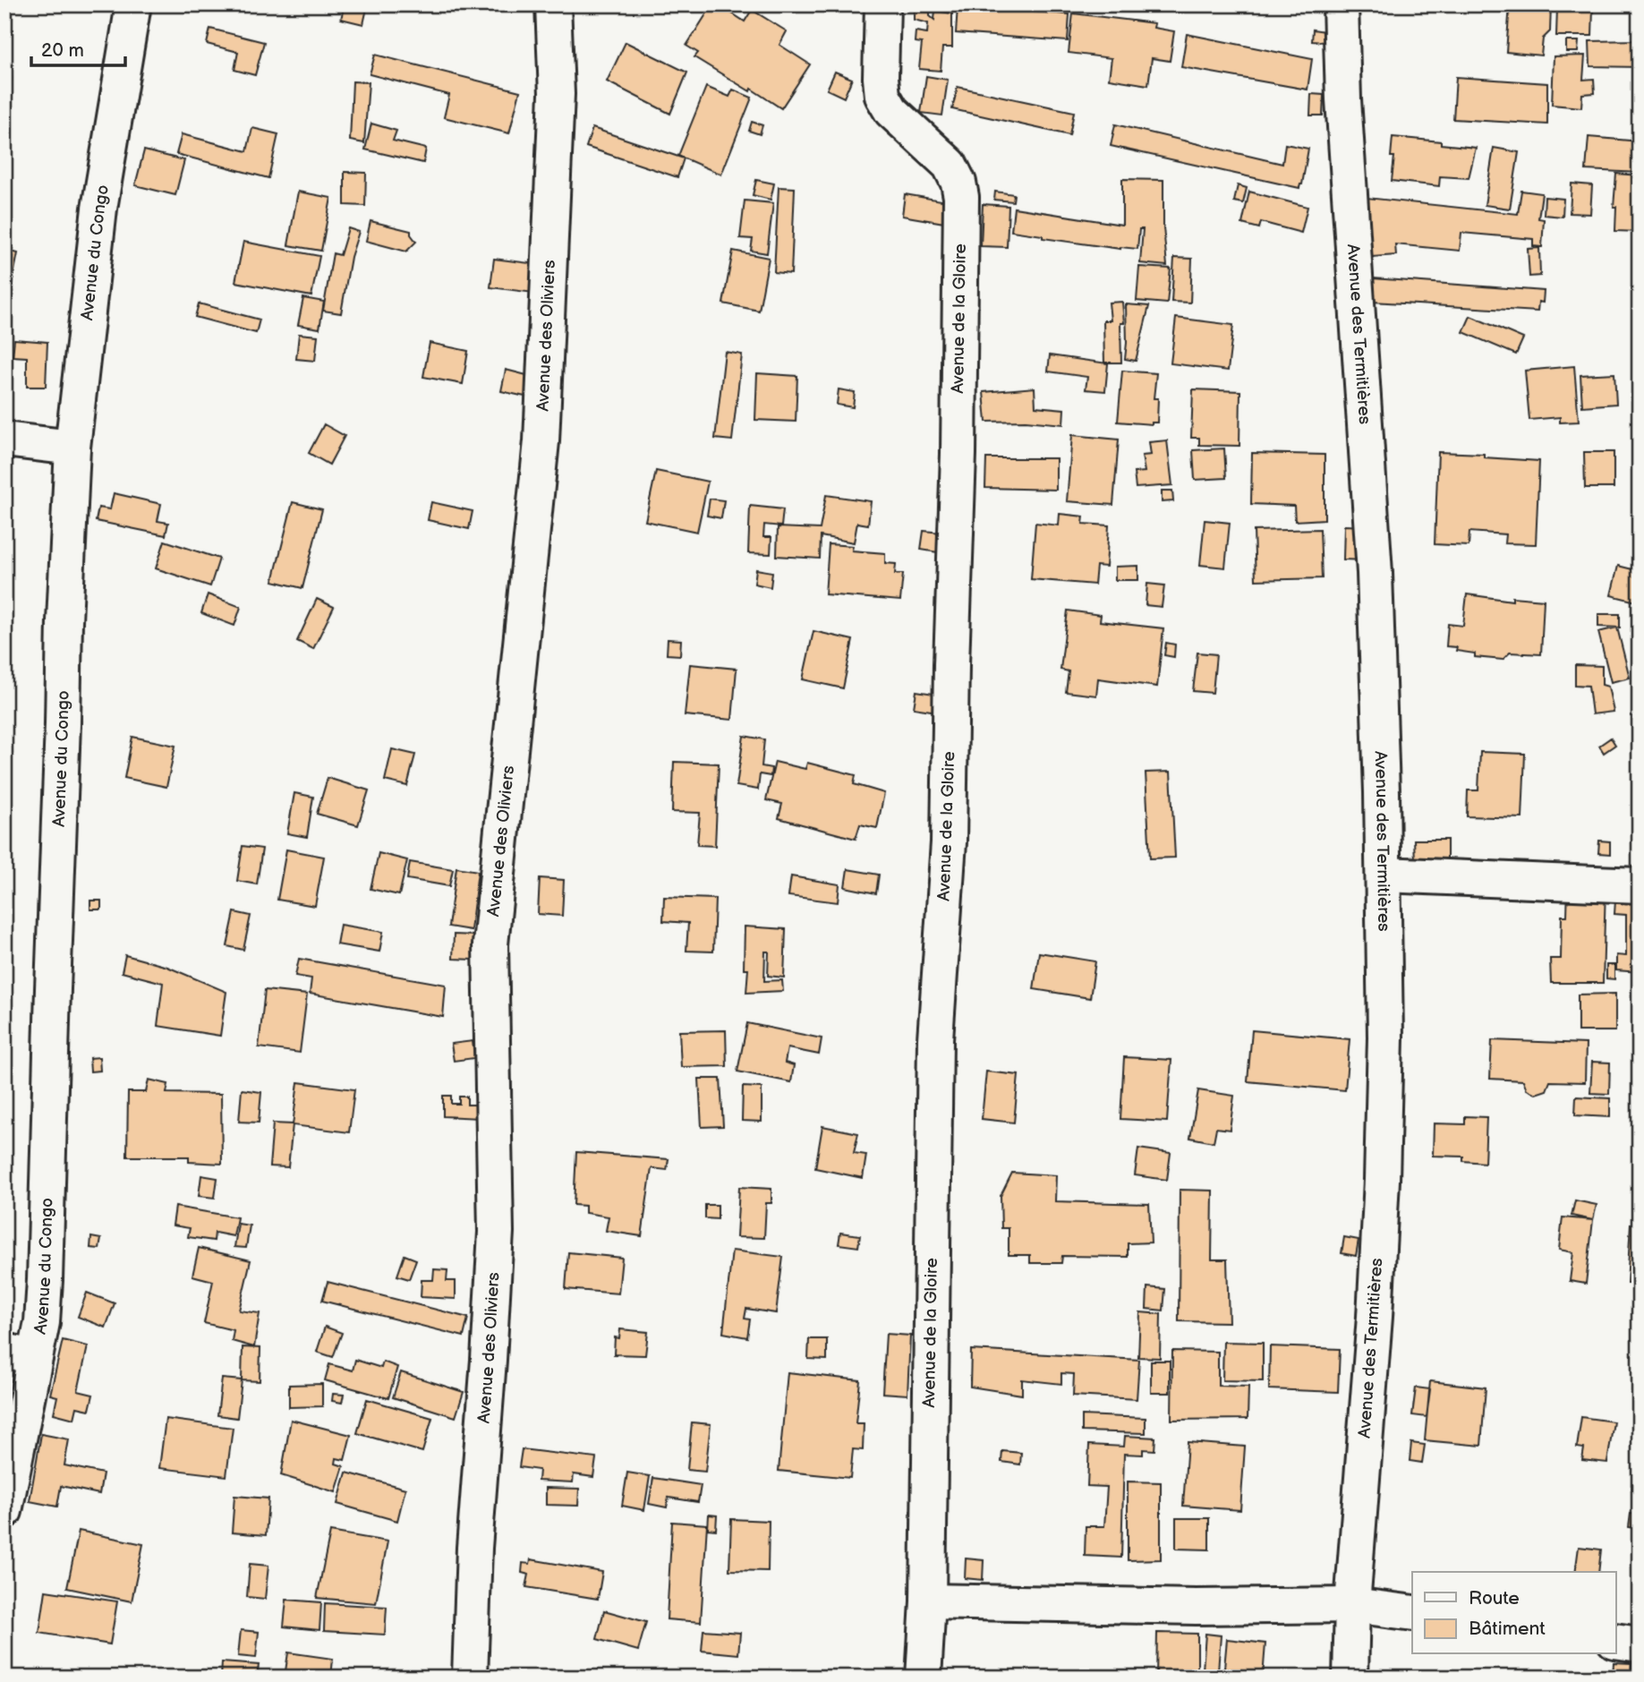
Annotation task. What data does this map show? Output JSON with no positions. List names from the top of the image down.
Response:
{
  "streets": {
    "street": [
      "Avenue du Congo",
      "Avenue de la Gloire",
      "Avenue des Termitières",
      "Avenue des Oliviers"
    ]
  },
  "legend": ["Route", "Bâtiment"],
  "scale_bar": "20 m"
}
